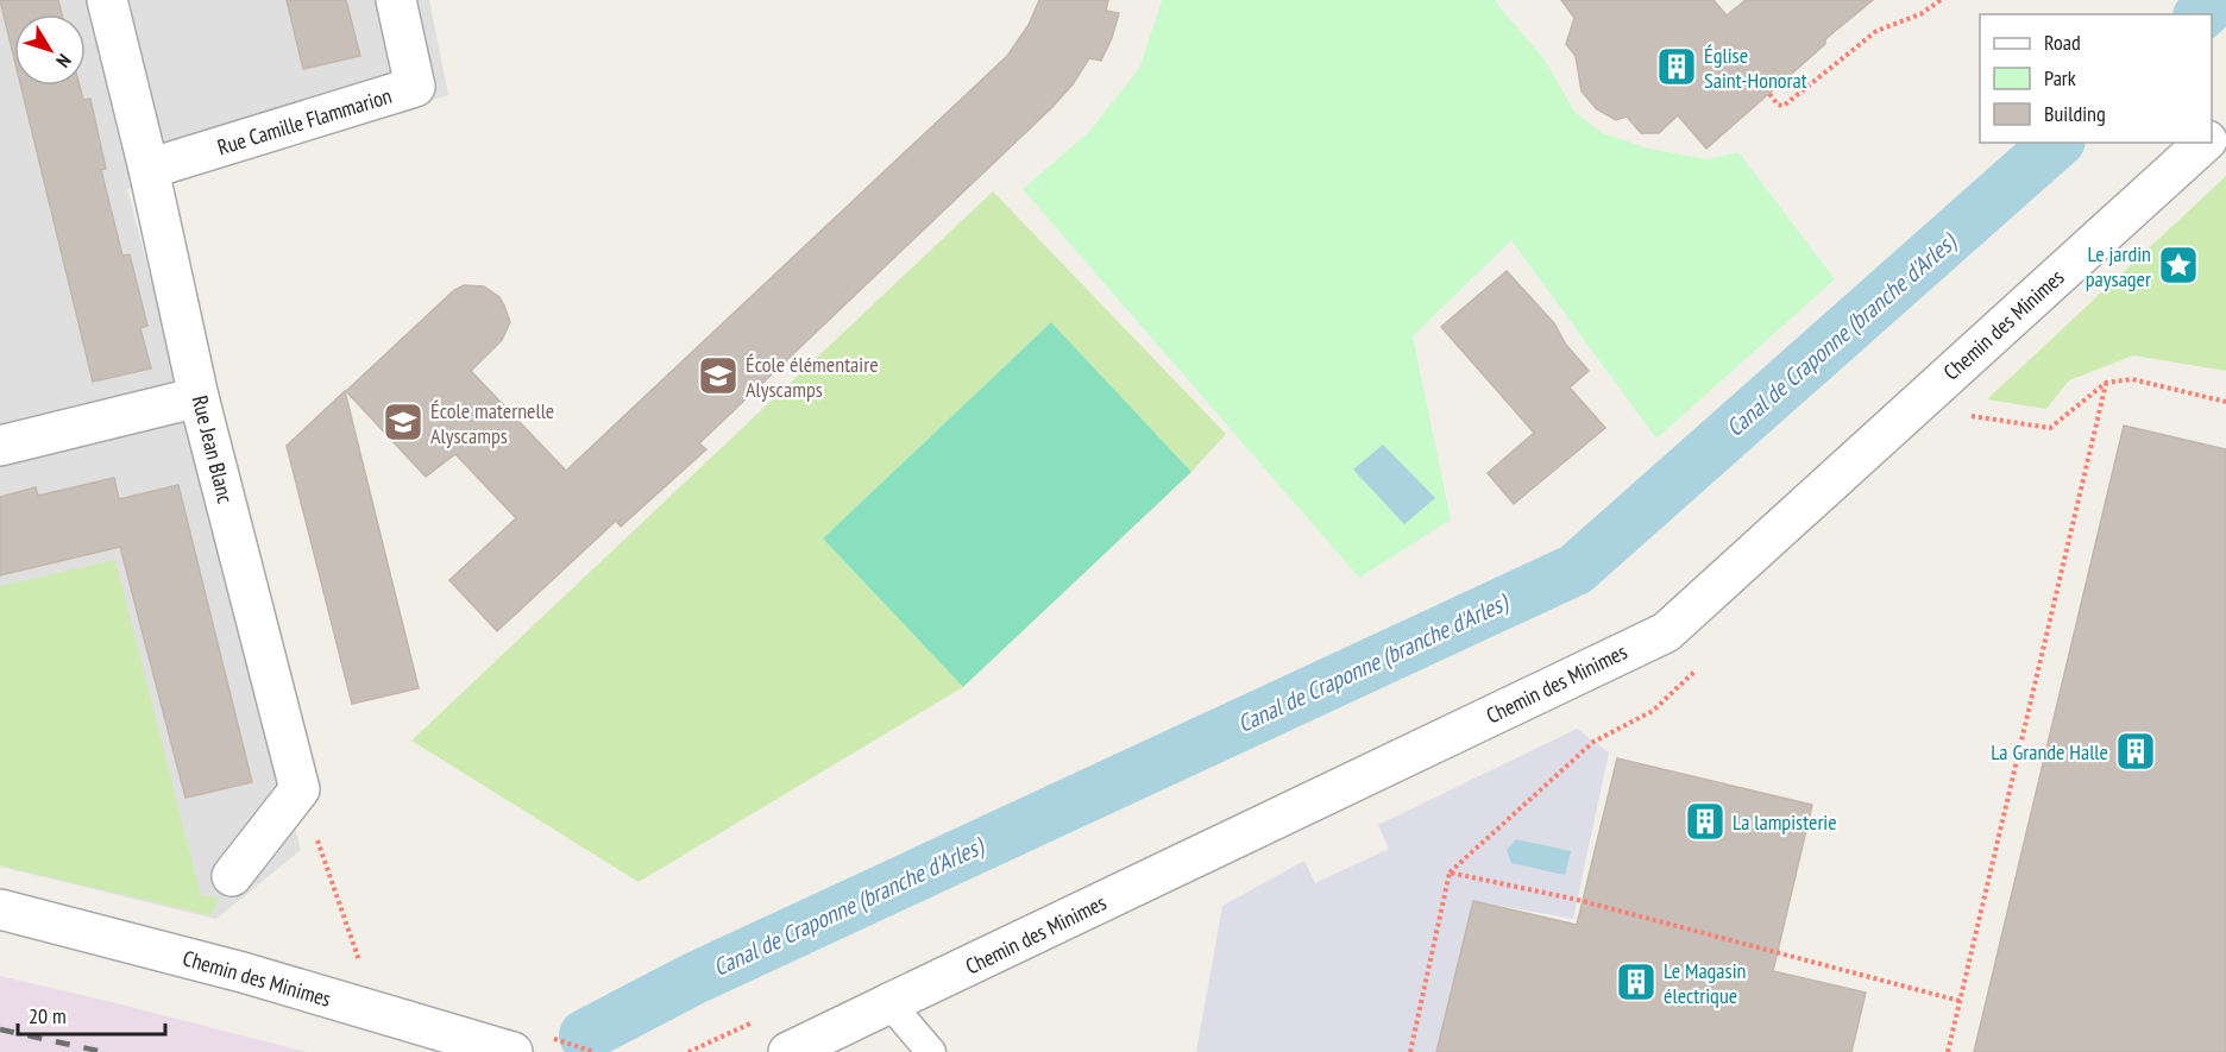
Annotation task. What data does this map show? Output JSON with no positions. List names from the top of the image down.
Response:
{
  "streets": {
    "street": ["Rue Camille Flammarion", "Chemin des Minimes", "Rue Jean Blanc"]
  },
  "crossings": [
    ["Rue Camille Flammarion", "Rue Jean Blanc"]
  ],
  "water": ["Canal de Craponne (branche d'Arles)"],
  "places": {
    "building": [
      "Église Saint-Honorat",
      "La Grande Halle",
      "La lampisterie",
      "Le Magasin électrique"
    ],
    "place": ["Le jardin paysager"],
    "school or university": ["École élémentaire Alyscamps", "École maternelle Alyscamps"]
  },
  "legend": ["Road", "Park", "Building"],
  "scale_bar": "20 m",
  "north": "bottom right"
}
